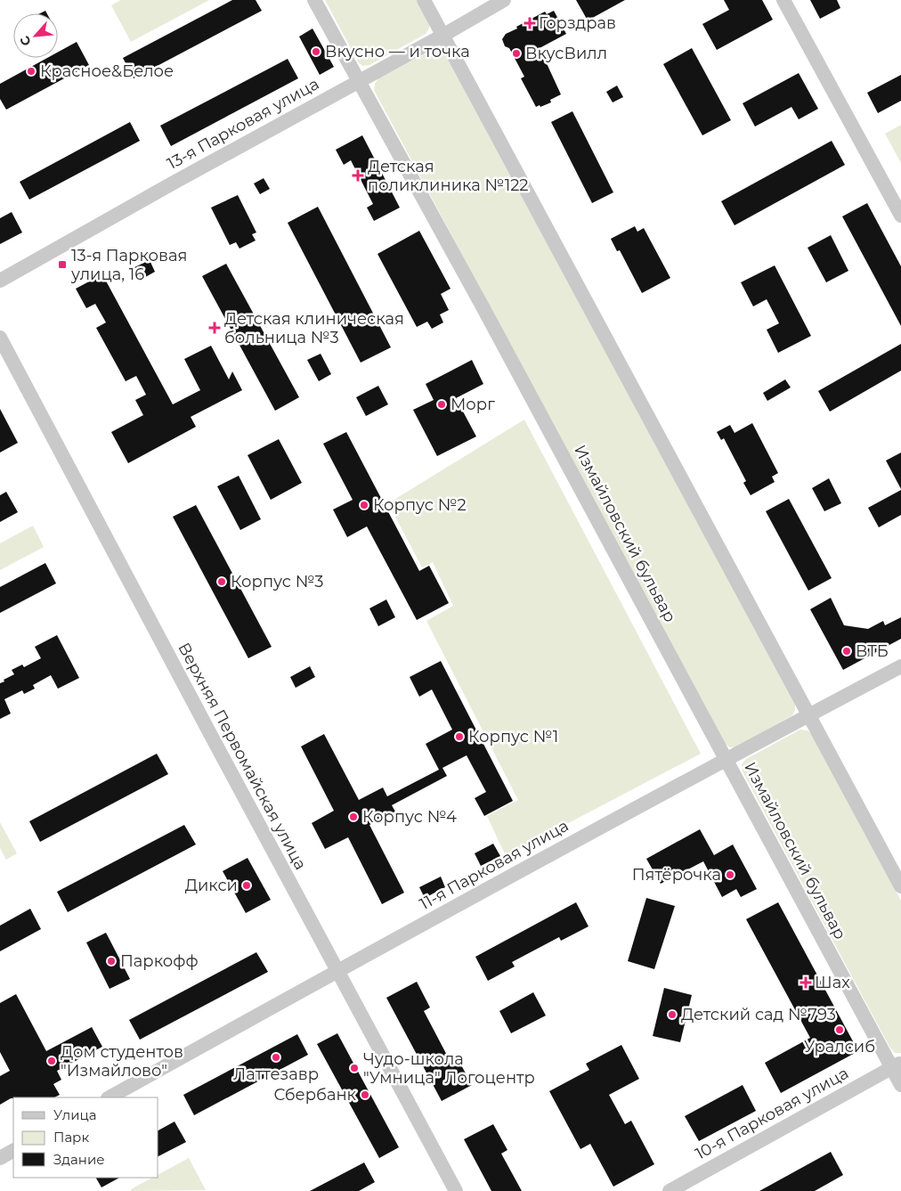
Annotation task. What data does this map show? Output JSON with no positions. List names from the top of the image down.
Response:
{
  "streets": {
    "street": [
      "13-я Парковая улица",
      "Измайловский бульвар",
      "Верхняя Первомайская улица",
      "11-я Парковая улица",
      "10-я Парковая улица"
    ]
  },
  "crossings": [
    ["13-я Парковая улица", "Измайловский бульвар"],
    ["Измайловский бульвар", "11-я Парковая улица"],
    ["Измайловский бульвар", "10-я Парковая улица"],
    ["Верхняя Первомайская улица", "11-я Парковая улица"]
  ],
  "places": {
    "health": [
      "Горздрав",
      "Детская поликлиника №122",
      "Детская клиническая больница №3",
      "Шах"
    ],
    "other": [
      "Вкусно — и точка",
      "ВкусВилл",
      "Красное&Белое",
      "Морг",
      "Корпус №2",
      "Корпус №3",
      "ВТБ",
      "Корпус №1",
      "Корпус №4",
      "Пятёрочка",
      "Дикси",
      "Паркофф",
      "Детский сад №793",
      "Уралсиб",
      "Латтезавр",
      "Дом студентов \"Измайлово\"",
      "Чудо-школа \"Умница\" Логоцентр",
      "Сбербанк"
    ],
    "transit": ["13-я Парковая улица, 16"]
  },
  "legend": ["Улица", "Парк", "Здание"],
  "north": "bottom left"
}
